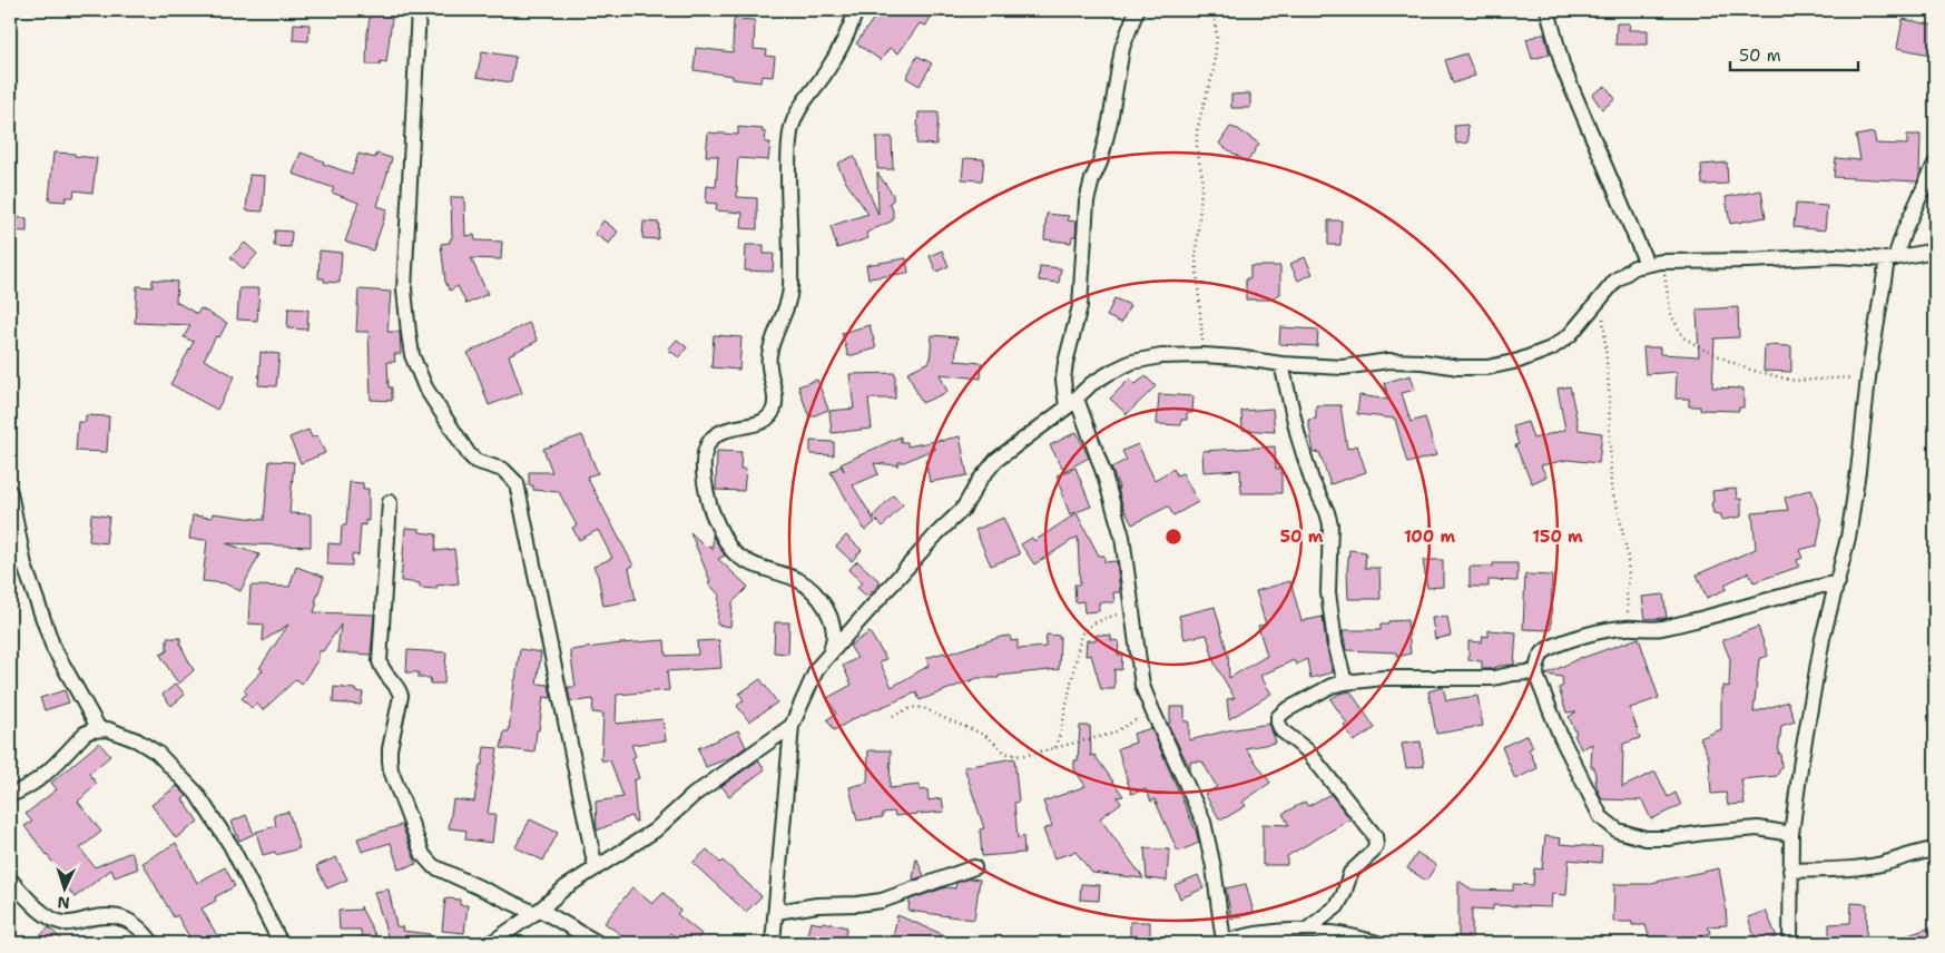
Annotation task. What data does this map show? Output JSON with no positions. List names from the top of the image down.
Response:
{
  "scale_bar": "50 m",
  "north": "bottom",
  "rings": ["50 m", "100 m", "150 m"]
}
